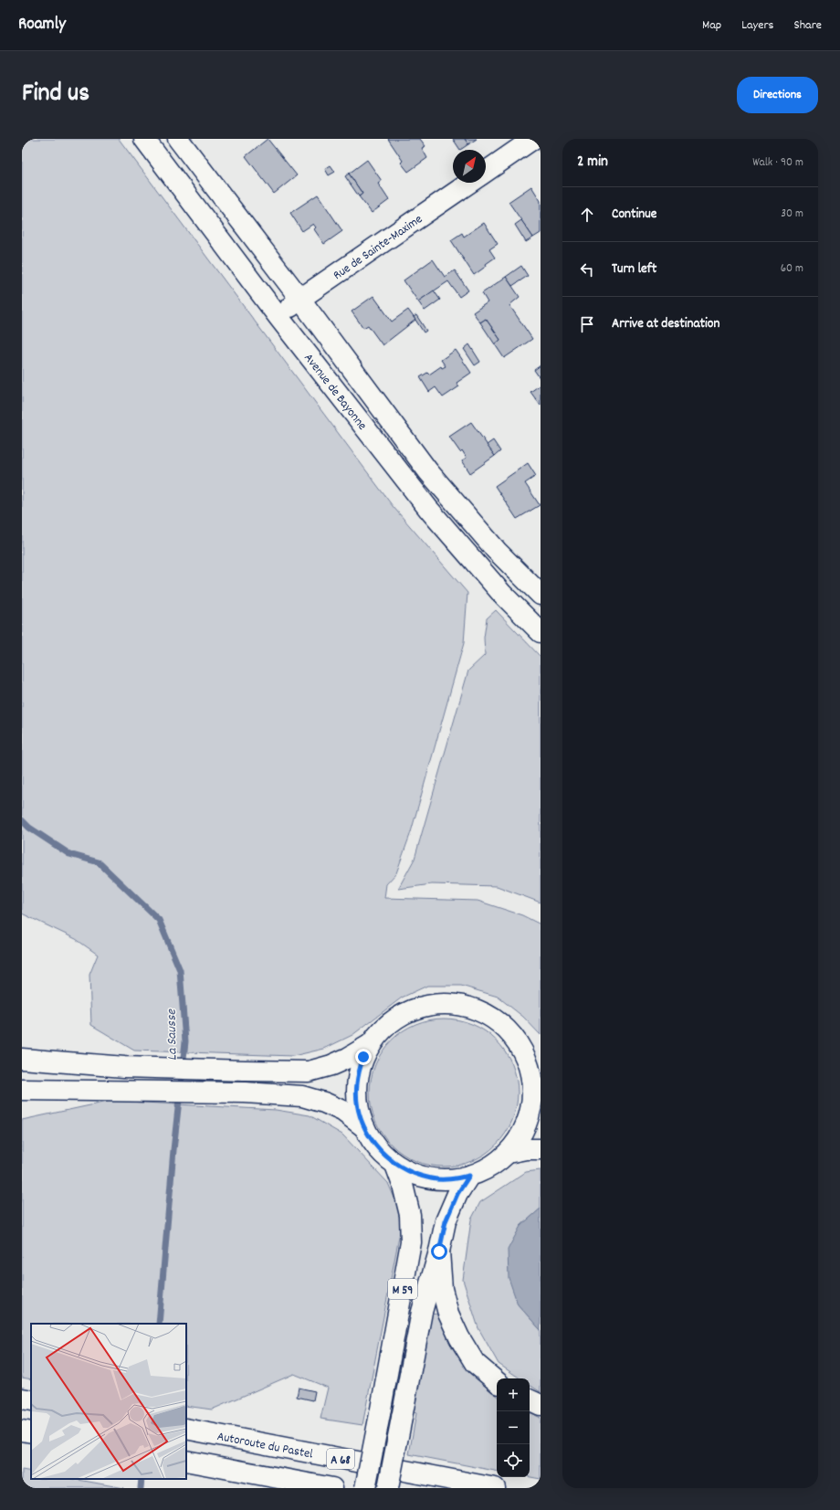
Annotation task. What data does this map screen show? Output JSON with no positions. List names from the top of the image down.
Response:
{
  "streets": {
    "main road": [
      "Rue de Sainte-Maxime",
      "Avenue de Bayonne",
      "M 59",
      "Autoroute du Pastel",
      "A 68"
    ]
  },
  "crossings": [
    ["Rue de Sainte-Maxime", "Avenue de Bayonne"]
  ],
  "water": ["La Sausse"],
  "north": "top right",
  "page": {
    "header": "Roamly",
    "nav": ["Map", "Layers", "Share"],
    "title": "Find us",
    "buttons": "Directions",
    "heading": ["2 min", "Walk · 90 m"],
    "list": [
      ["Continue", "30 m"],
      ["Turn left", "60 m"],
      "Arrive at destination"
    ],
    "map_buttons": ["+", "−"]
  }
}
